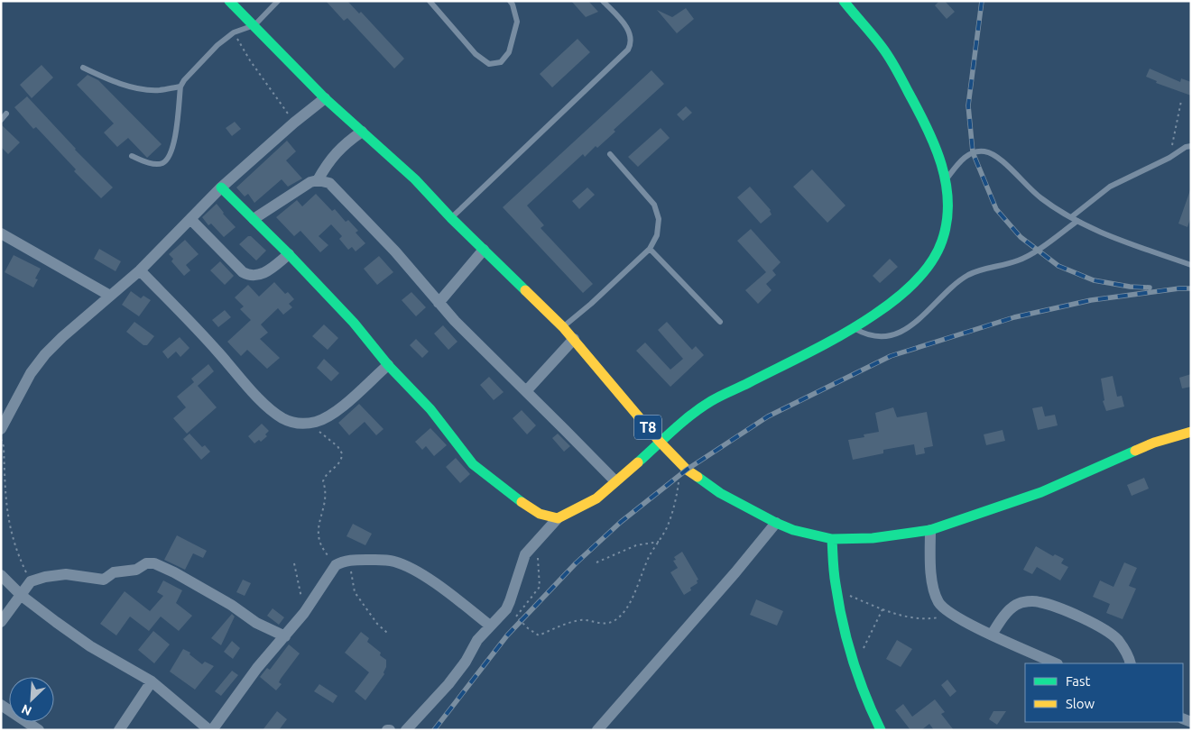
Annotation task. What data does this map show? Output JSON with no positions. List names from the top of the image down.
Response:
{
  "streets": {
    "main road": ["T8"]
  },
  "legend": ["Fast", "Slow"],
  "north": "bottom left"
}
